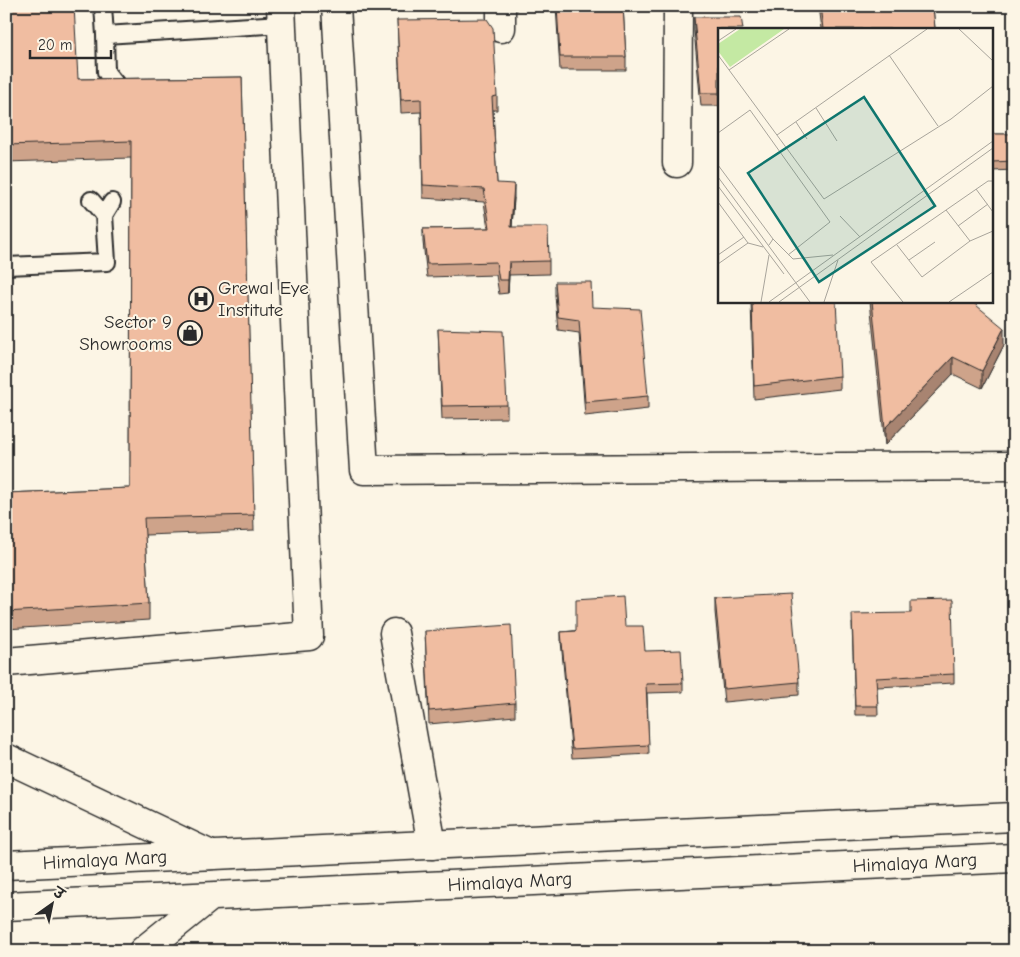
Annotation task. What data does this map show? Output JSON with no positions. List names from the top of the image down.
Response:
{
  "streets": {
    "street": ["Himalaya Marg"]
  },
  "places": {
    "hospital": ["Grewal Eye Institute"],
    "shop": ["Sector 9 Showrooms"]
  },
  "scale_bar": "20 m",
  "north": "top right"
}
